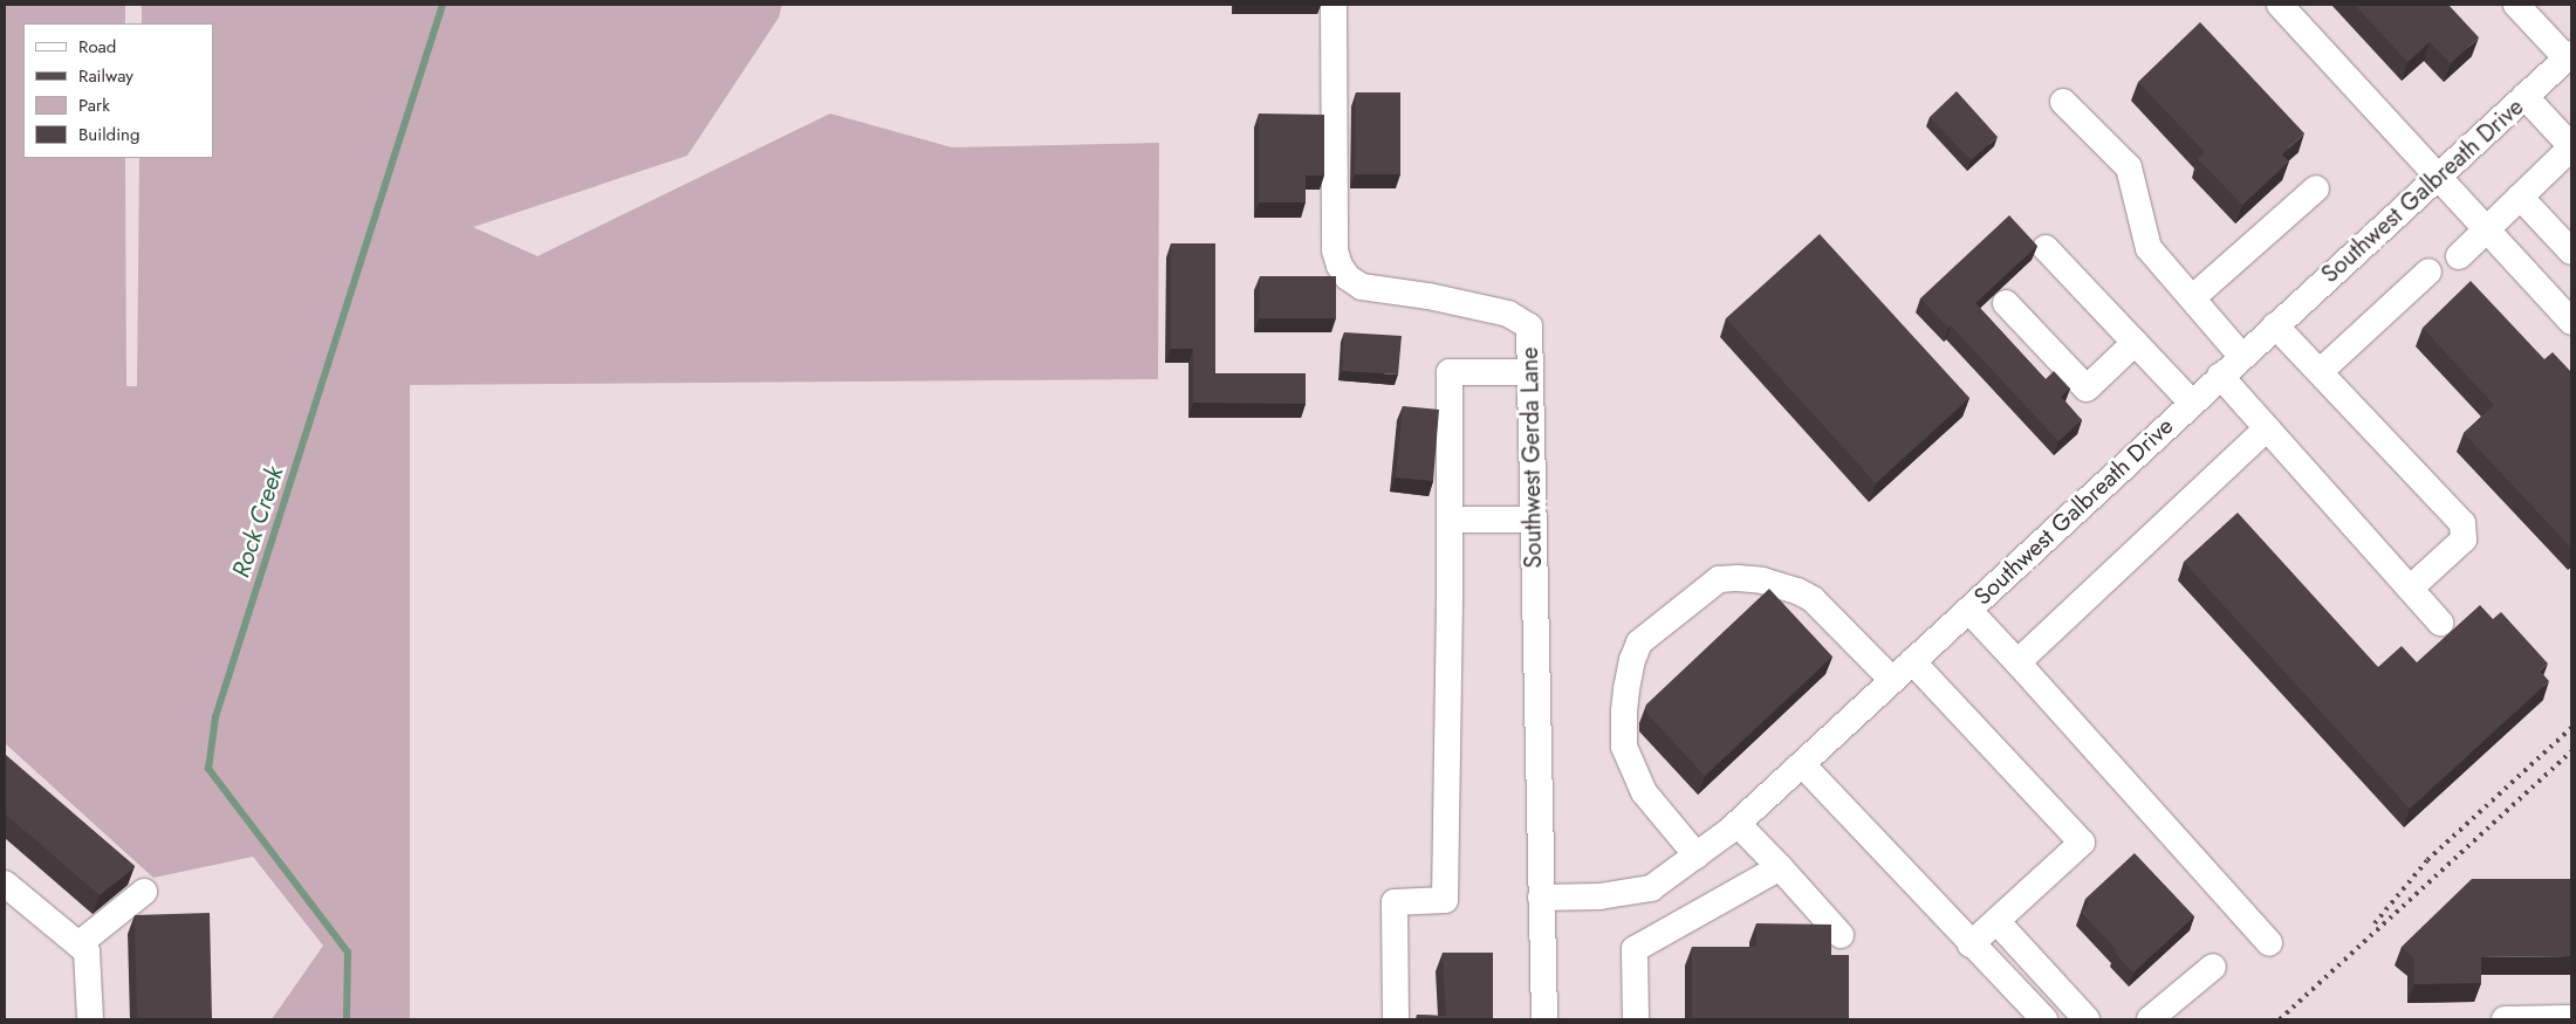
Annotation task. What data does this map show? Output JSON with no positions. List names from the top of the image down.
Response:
{
  "streets": {
    "street": ["Southwest Galbreath Drive", "Southwest Gerda Lane"]
  },
  "crossings": [
    ["Southwest Galbreath Drive", "Southwest Gerda Lane"]
  ],
  "water": ["Rock Creek"],
  "legend": [
    "Road",
    "Railway",
    "Park",
    "Building"
  ]
}
